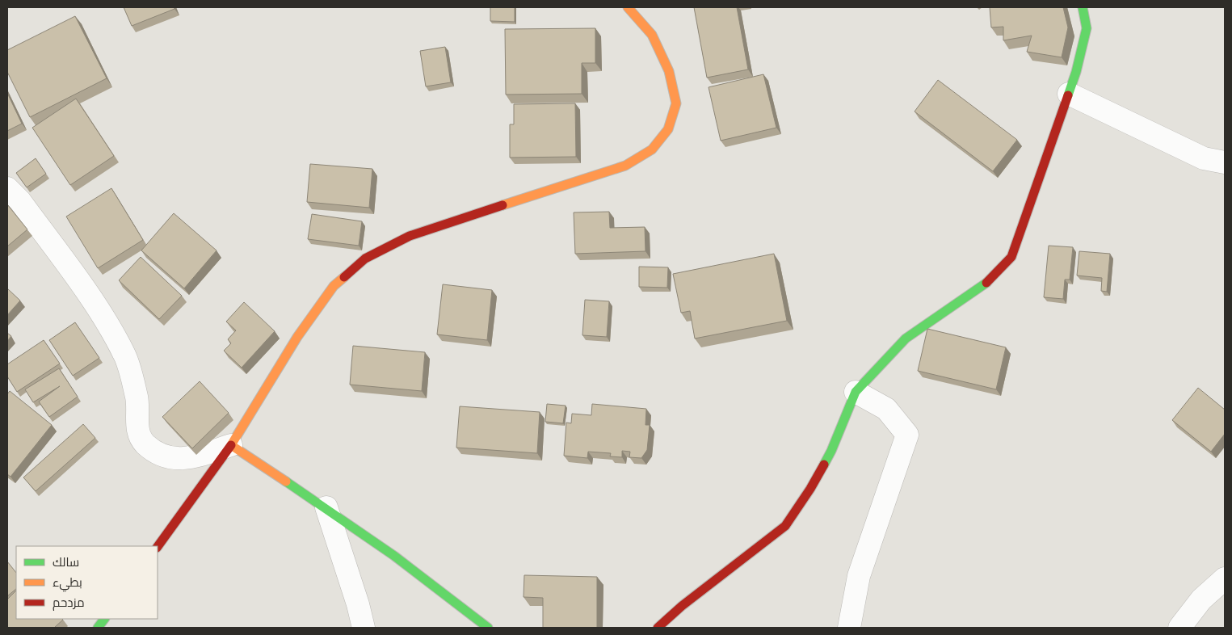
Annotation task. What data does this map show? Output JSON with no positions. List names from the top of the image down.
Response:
{
  "legend": ["سالك", "بطيء", "مزدحم"]
}
